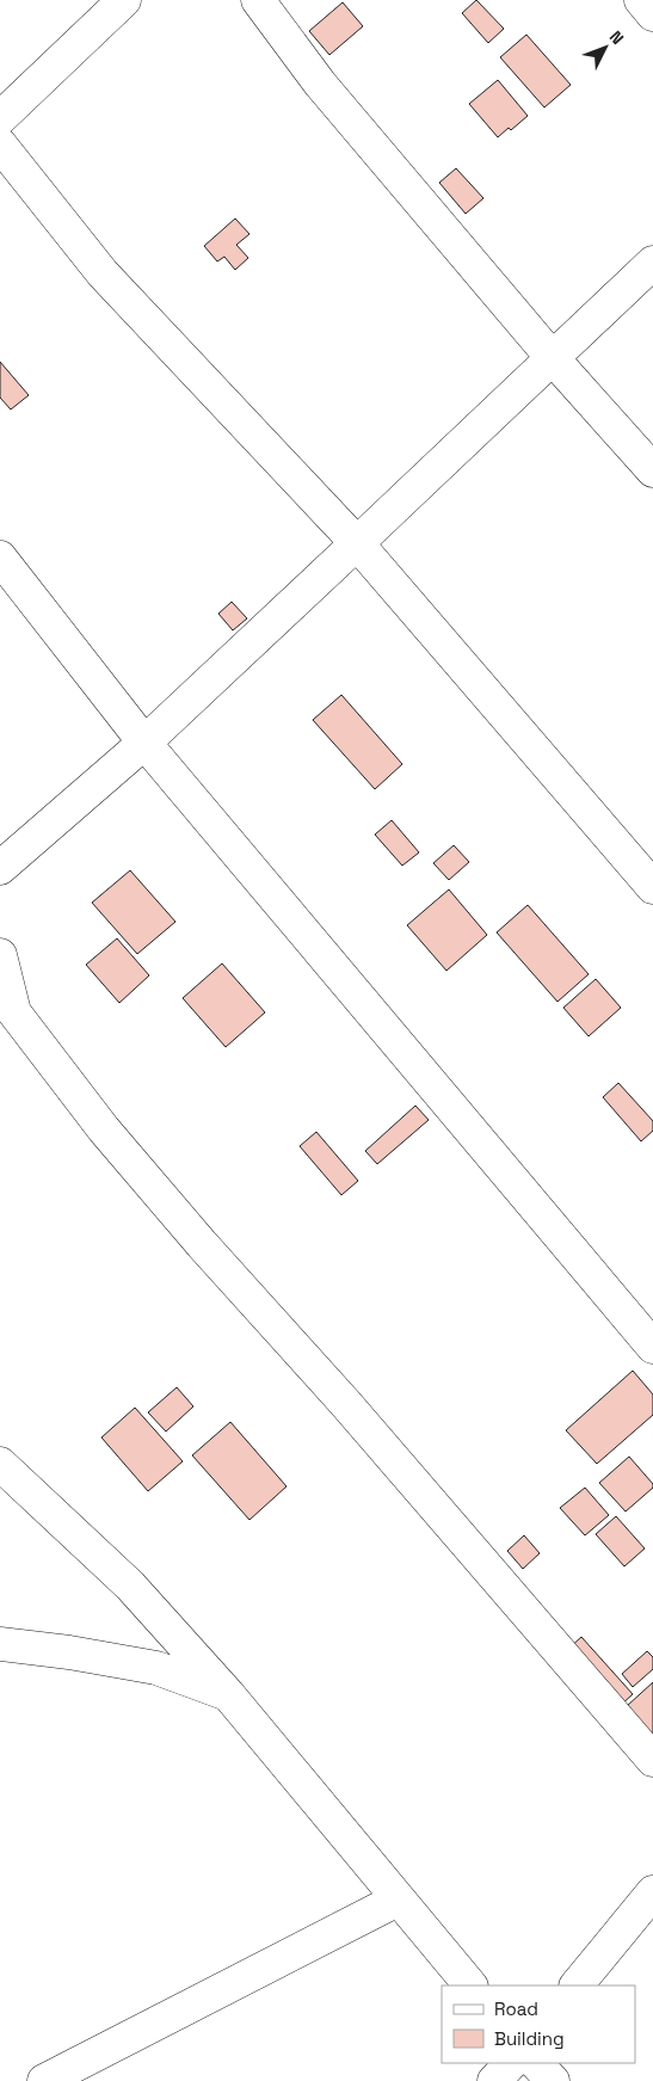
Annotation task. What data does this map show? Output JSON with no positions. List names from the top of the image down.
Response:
{
  "legend": ["Road", "Building"],
  "north": "top right"
}
